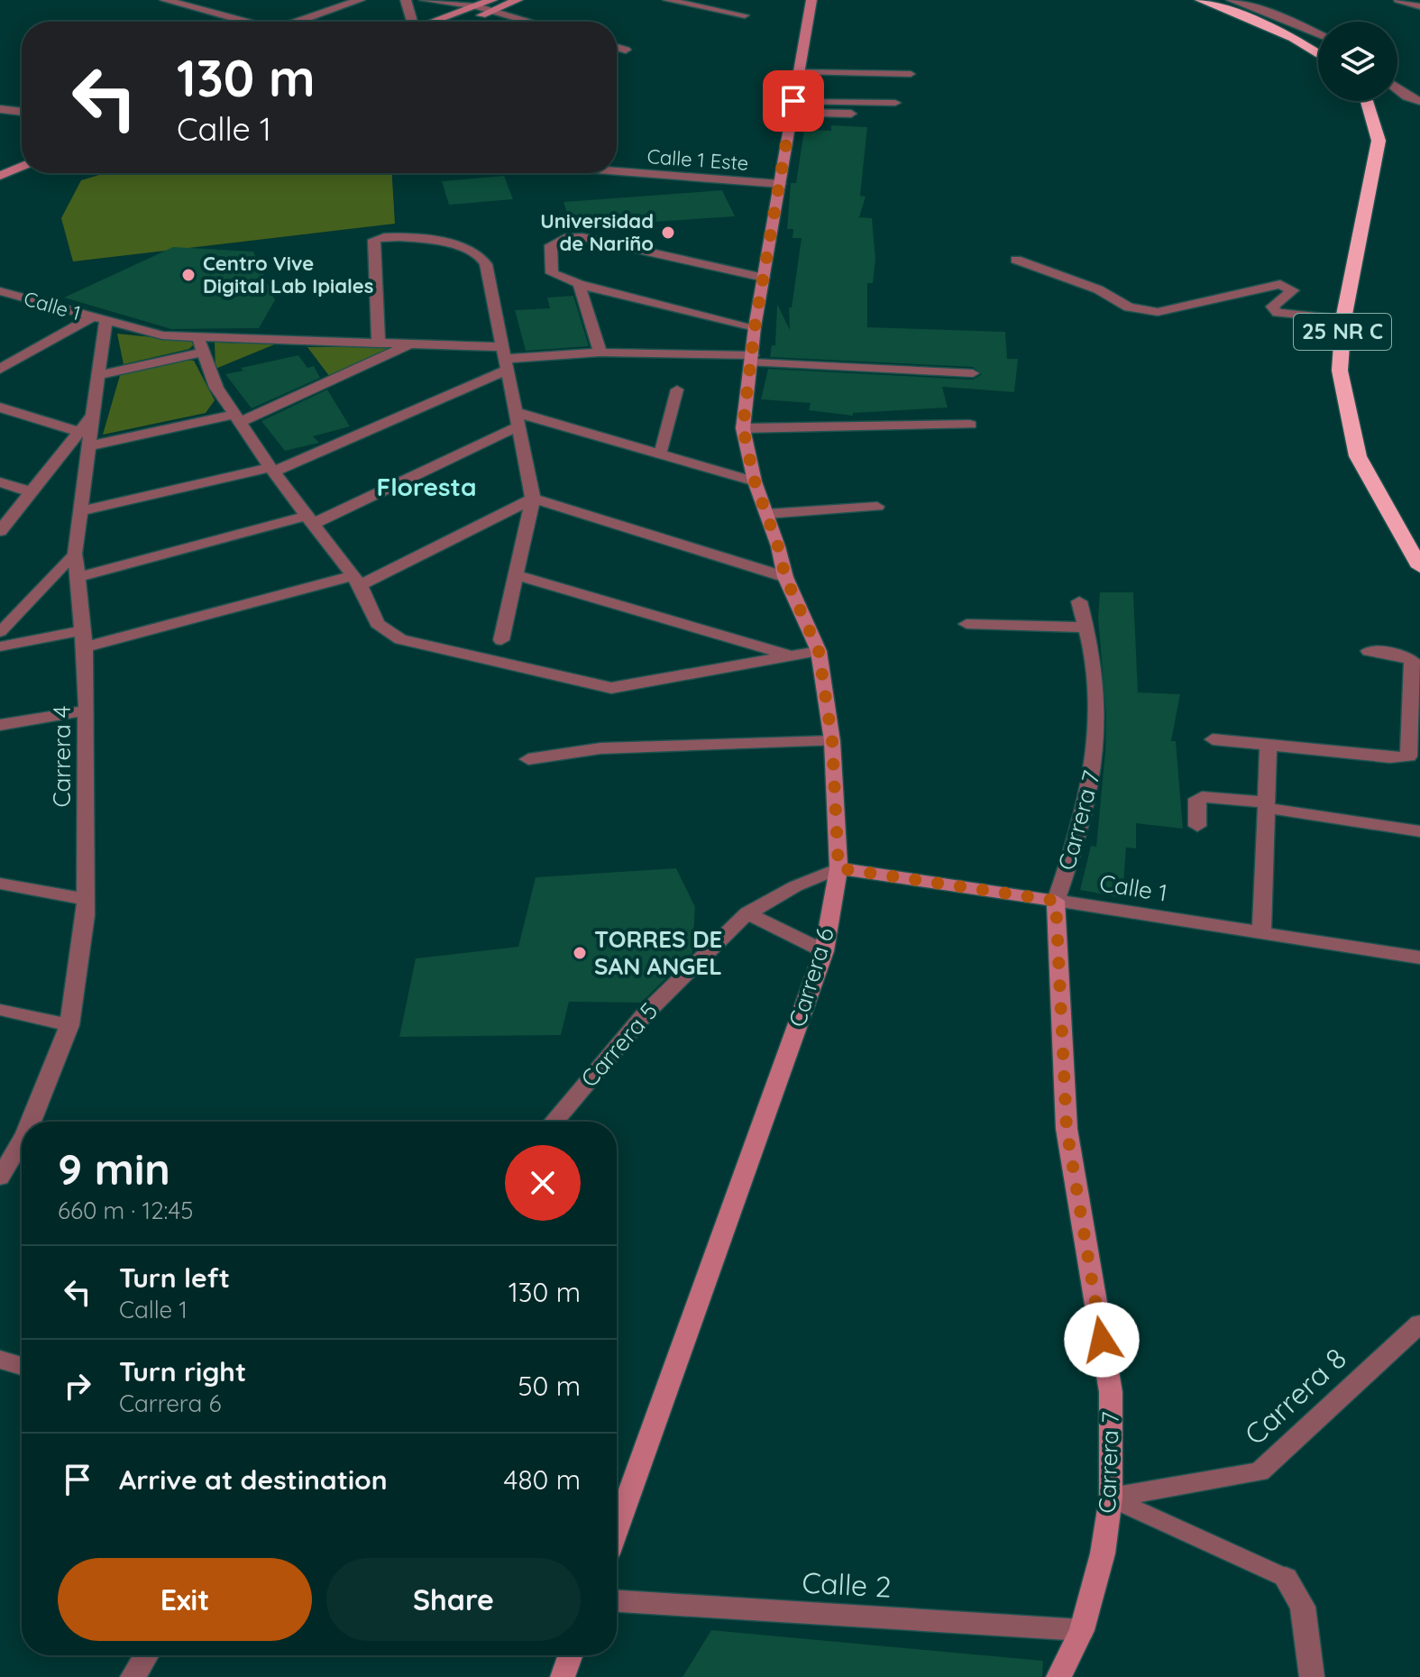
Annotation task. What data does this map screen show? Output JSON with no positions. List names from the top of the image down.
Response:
{
  "streets": {
    "highway": ["25 NR C"],
    "main road": ["Calle 1", "Carrera 7", "Carrera 6"],
    "street": [
      "Calle 1 Este",
      "Carrera 4",
      "Carrera 5",
      "Carrera 8",
      "Calle 2"
    ]
  },
  "crossings": [
    ["Calle 1 Este", "Carrera 6"],
    ["Calle 1", "Carrera 4"],
    ["Calle 1", "Carrera 7"],
    ["Calle 1", "Carrera 6"],
    ["Calle 1", "Carrera 5"],
    ["Carrera 7", "Carrera 8"],
    ["Carrera 7", "Calle 2"],
    ["Carrera 6", "Carrera 5"]
  ],
  "districts": ["Floresta"],
  "places": ["Universidad de Nariño", "Centro Vive Digital Lab Ipiales", "TORRES DE SAN ANGEL"],
  "page": {
    "turn": ["130 m", "Calle 1"],
    "heading": ["9 min", "660 m · 12:45"],
    "list": [
      {
        "name": "Turn left",
        "note": "Calle 1",
        "value": "130 m"
      },
      {
        "name": "Turn right",
        "note": "Carrera 6",
        "value": "50 m"
      },
      {
        "name": "Arrive at destination",
        "value": "480 m"
      }
    ],
    "buttons": ["Exit", "Share"]
  }
}
